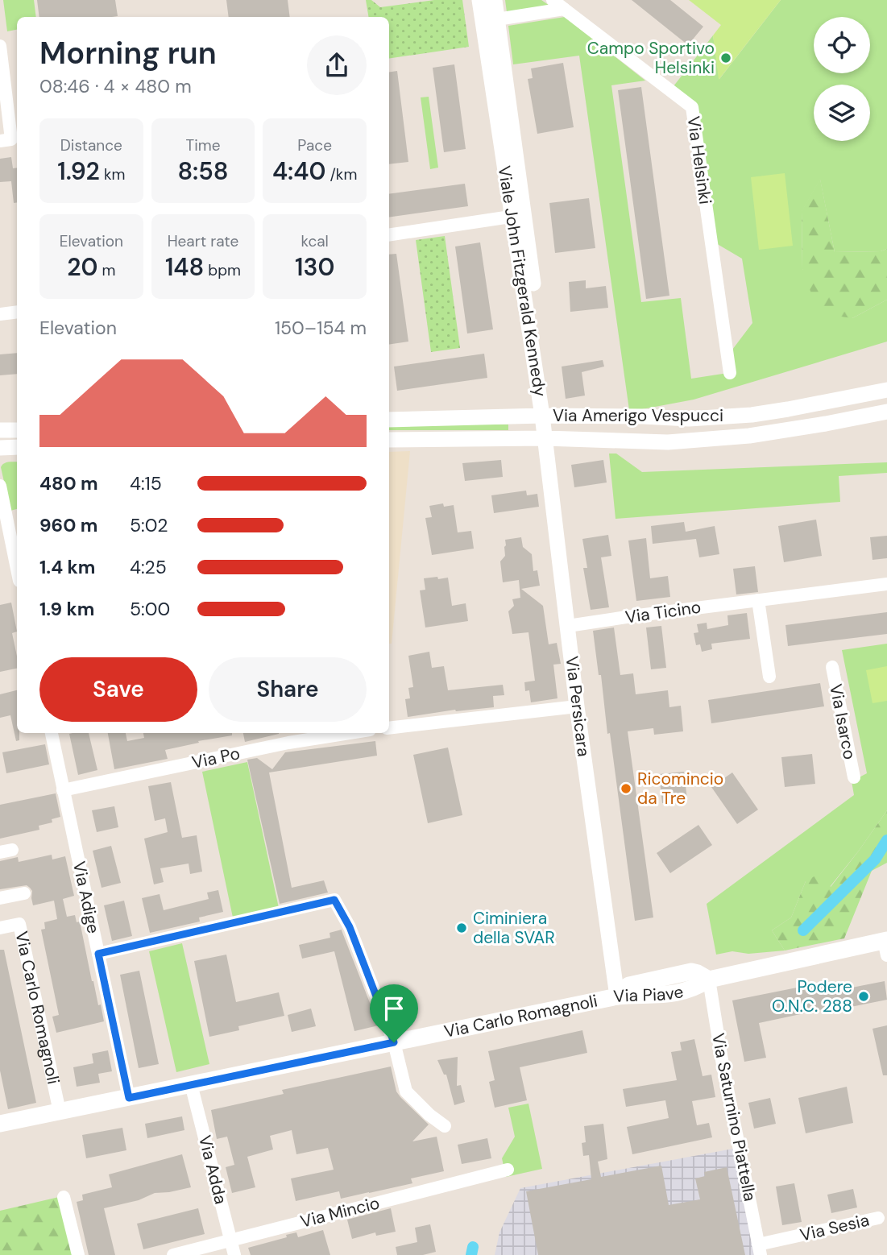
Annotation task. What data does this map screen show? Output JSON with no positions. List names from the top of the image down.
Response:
{
  "streets": {
    "main road": ["Via Piave", "Via Carlo Romagnoli"],
    "street": [
      "Via Helsinki",
      "Viale John Fitzgerald Kennedy",
      "Via Amerigo Vespucci",
      "Via Ticino",
      "Via Persicara",
      "Via Isarco",
      "Via Po",
      "Via Adige",
      "Via Saturnino Piattella",
      "Via Adda",
      "Via Mincio",
      "Via Sesia"
    ]
  },
  "crossings": [
    ["Viale John Fitzgerald Kennedy", "Via Amerigo Vespucci"],
    ["Viale John Fitzgerald Kennedy", "Via Persicara"],
    ["Via Amerigo Vespucci", "Via Persicara"],
    ["Via Ticino", "Via Persicara"],
    ["Via Persicara", "Via Piave"],
    ["Via Persicara", "Via Carlo Romagnoli"],
    ["Via Po", "Via Adige"],
    ["Via Adige", "Via Carlo Romagnoli"],
    ["Via Piave", "Via Carlo Romagnoli"],
    ["Via Piave", "Via Saturnino Piattella"],
    ["Via Carlo Romagnoli", "Via Adda"],
    ["Via Saturnino Piattella", "Via Sesia"],
    ["Via Adda", "Via Mincio"]
  ],
  "places": [
    "Campo Sportivo Helsinki",
    "Ricomincio da Tre",
    "Ciminiera della SVAR",
    "Podere O.N.C. 288"
  ],
  "page": {
    "heading": ["Morning run", "08:46 · 4 × 480 m"],
    "stats": [
      ["Distance", "1.92 km"],
      ["Time", "8:58"],
      ["Pace", "4:40 /km"],
      ["Elevation", "20 m"],
      ["Heart rate", "148 bpm"],
      ["kcal", "130"]
    ],
    "chart": ["Elevation", "150–154 m"],
    "list": [
      {
        "name": "480 m",
        "note": "4:15"
      },
      {
        "name": "960 m",
        "note": "5:02"
      },
      {
        "name": "1.4 km",
        "note": "4:25"
      },
      {
        "name": "1.9 km",
        "note": "5:00"
      }
    ],
    "buttons": ["Save", "Share"]
  }
}
